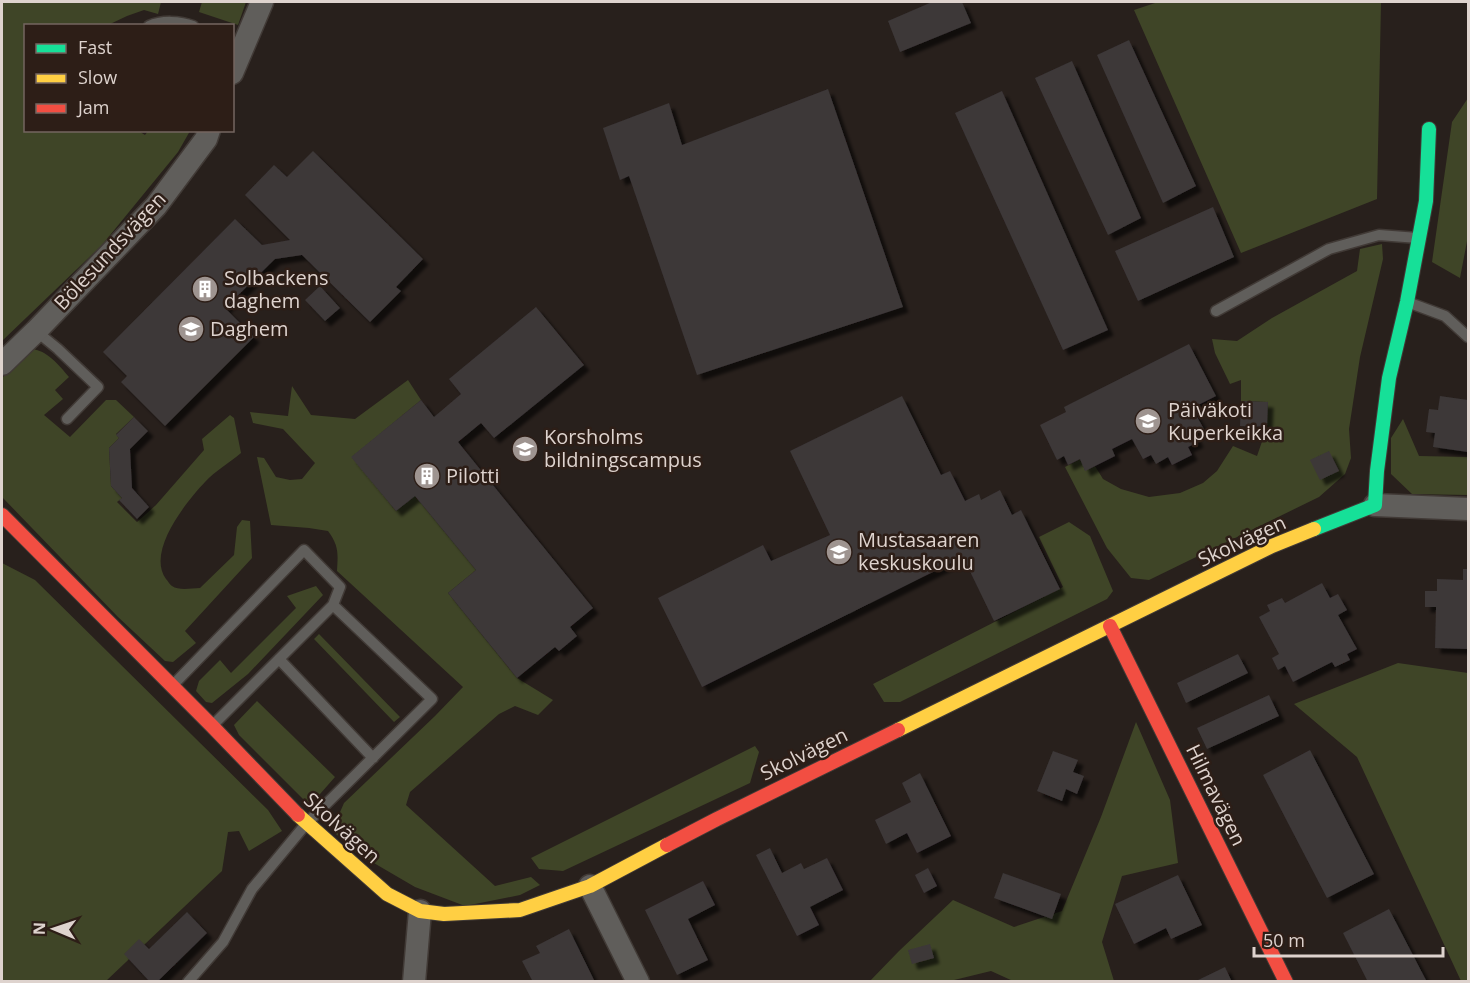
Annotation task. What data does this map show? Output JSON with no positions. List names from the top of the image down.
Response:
{
  "streets": {
    "street": ["Bölesundsvägen", "Skolvägen", "Hilmavägen"]
  },
  "crossings": [
    ["Skolvägen", "Hilmavägen"]
  ],
  "places": {
    "building": ["Solbackens daghem", "Pilotti"],
    "school or university": [
      "Daghem",
      "Päiväkoti Kuperkeikka",
      "Korsholms bildningscampus",
      "Mustasaaren keskuskoulu"
    ]
  },
  "legend": ["Fast", "Slow", "Jam"],
  "scale_bar": "50 m",
  "north": "left"
}
